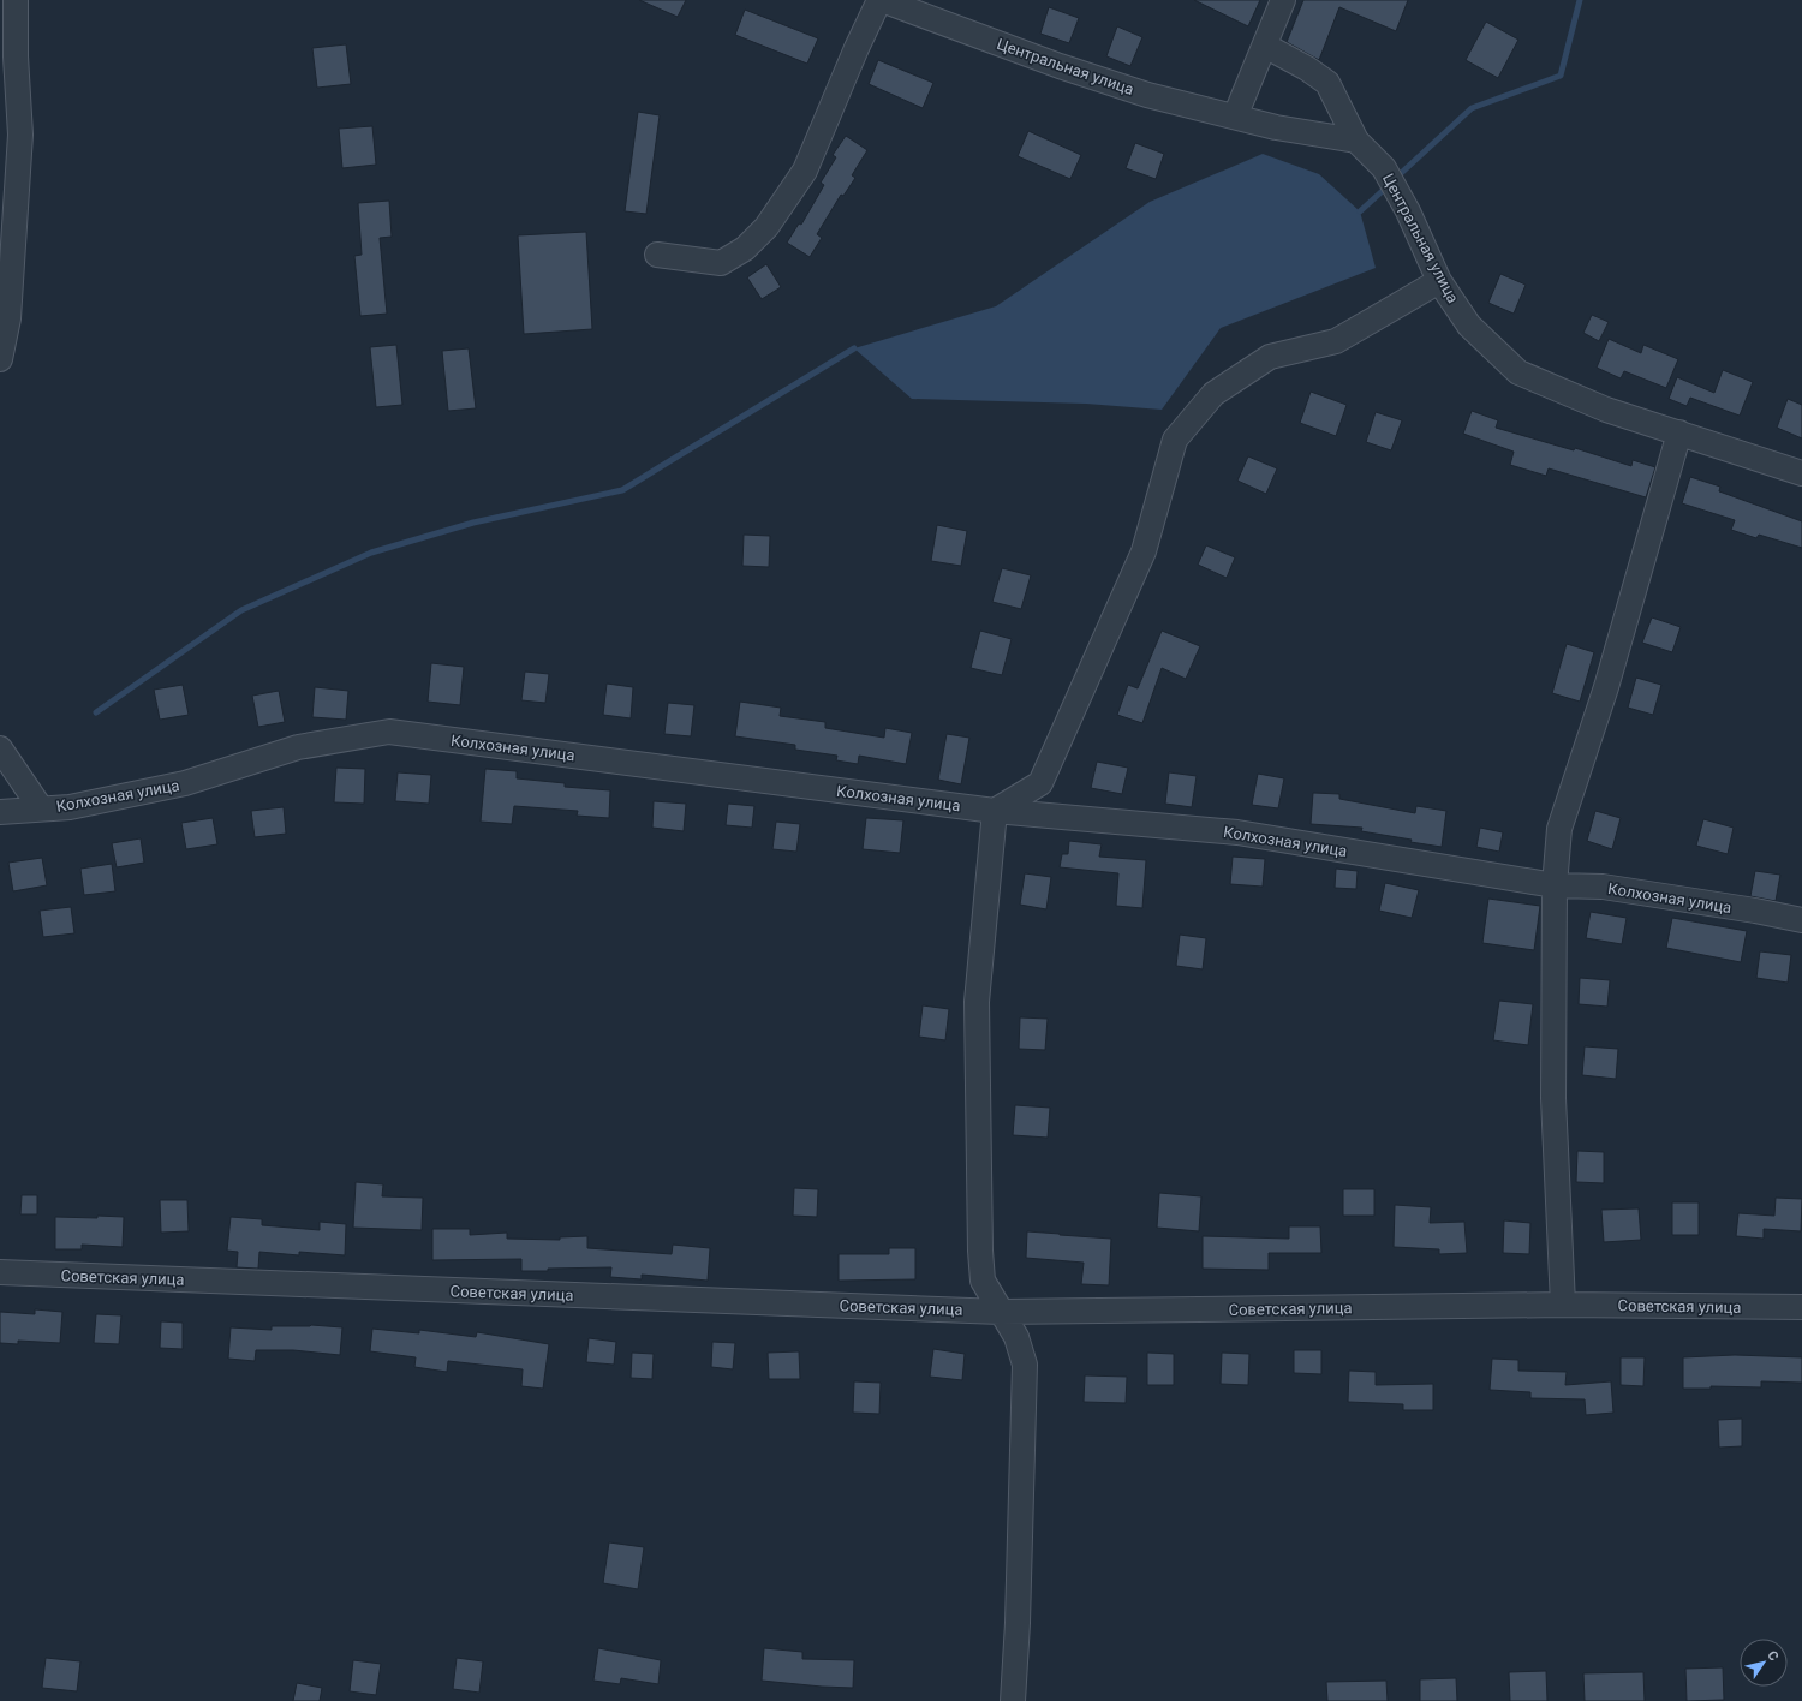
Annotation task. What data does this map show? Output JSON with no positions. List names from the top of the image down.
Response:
{
  "streets": {
    "street": ["Центральная улица", "Колхозная улица", "Советская улица"]
  },
  "north": "top right"
}
